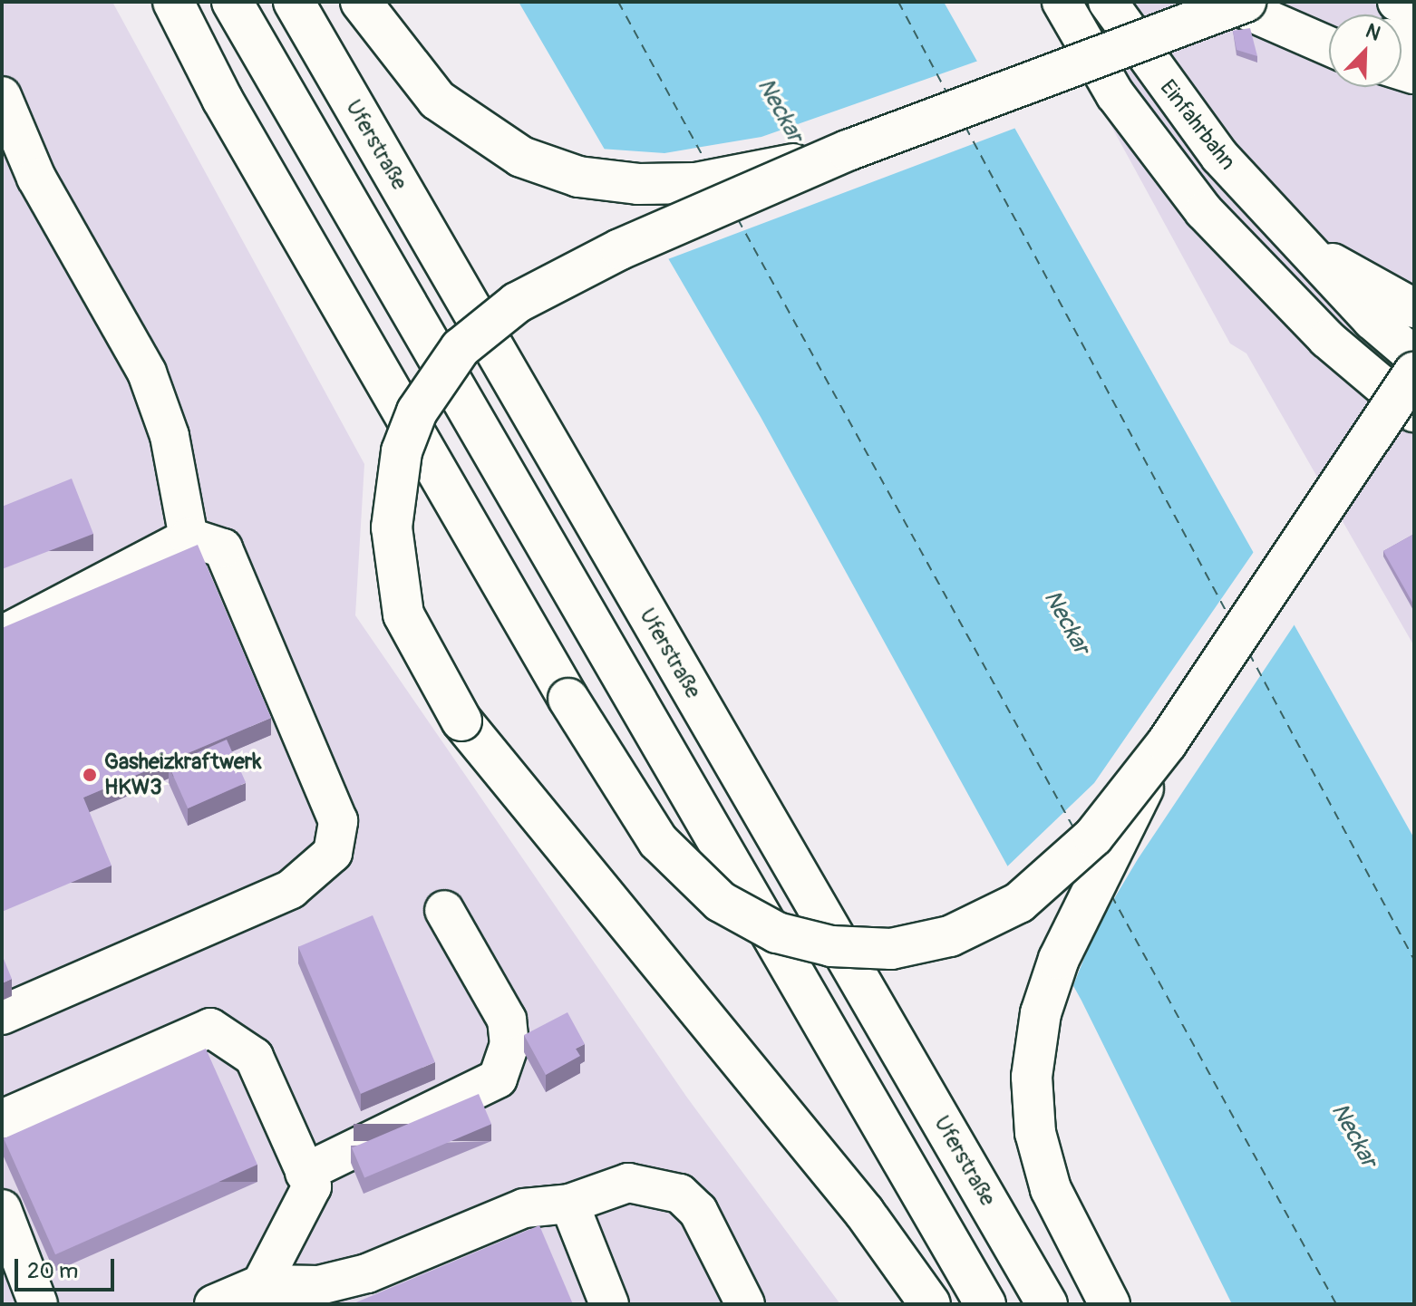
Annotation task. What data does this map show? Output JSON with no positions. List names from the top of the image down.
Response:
{
  "streets": {
    "highway": ["Uferstraße"],
    "street": ["Einfahrbahn"]
  },
  "water": ["Neckar"],
  "places": ["Gasheizkraftwerk HKW3"],
  "scale_bar": "20 m",
  "north": "top right"
}
